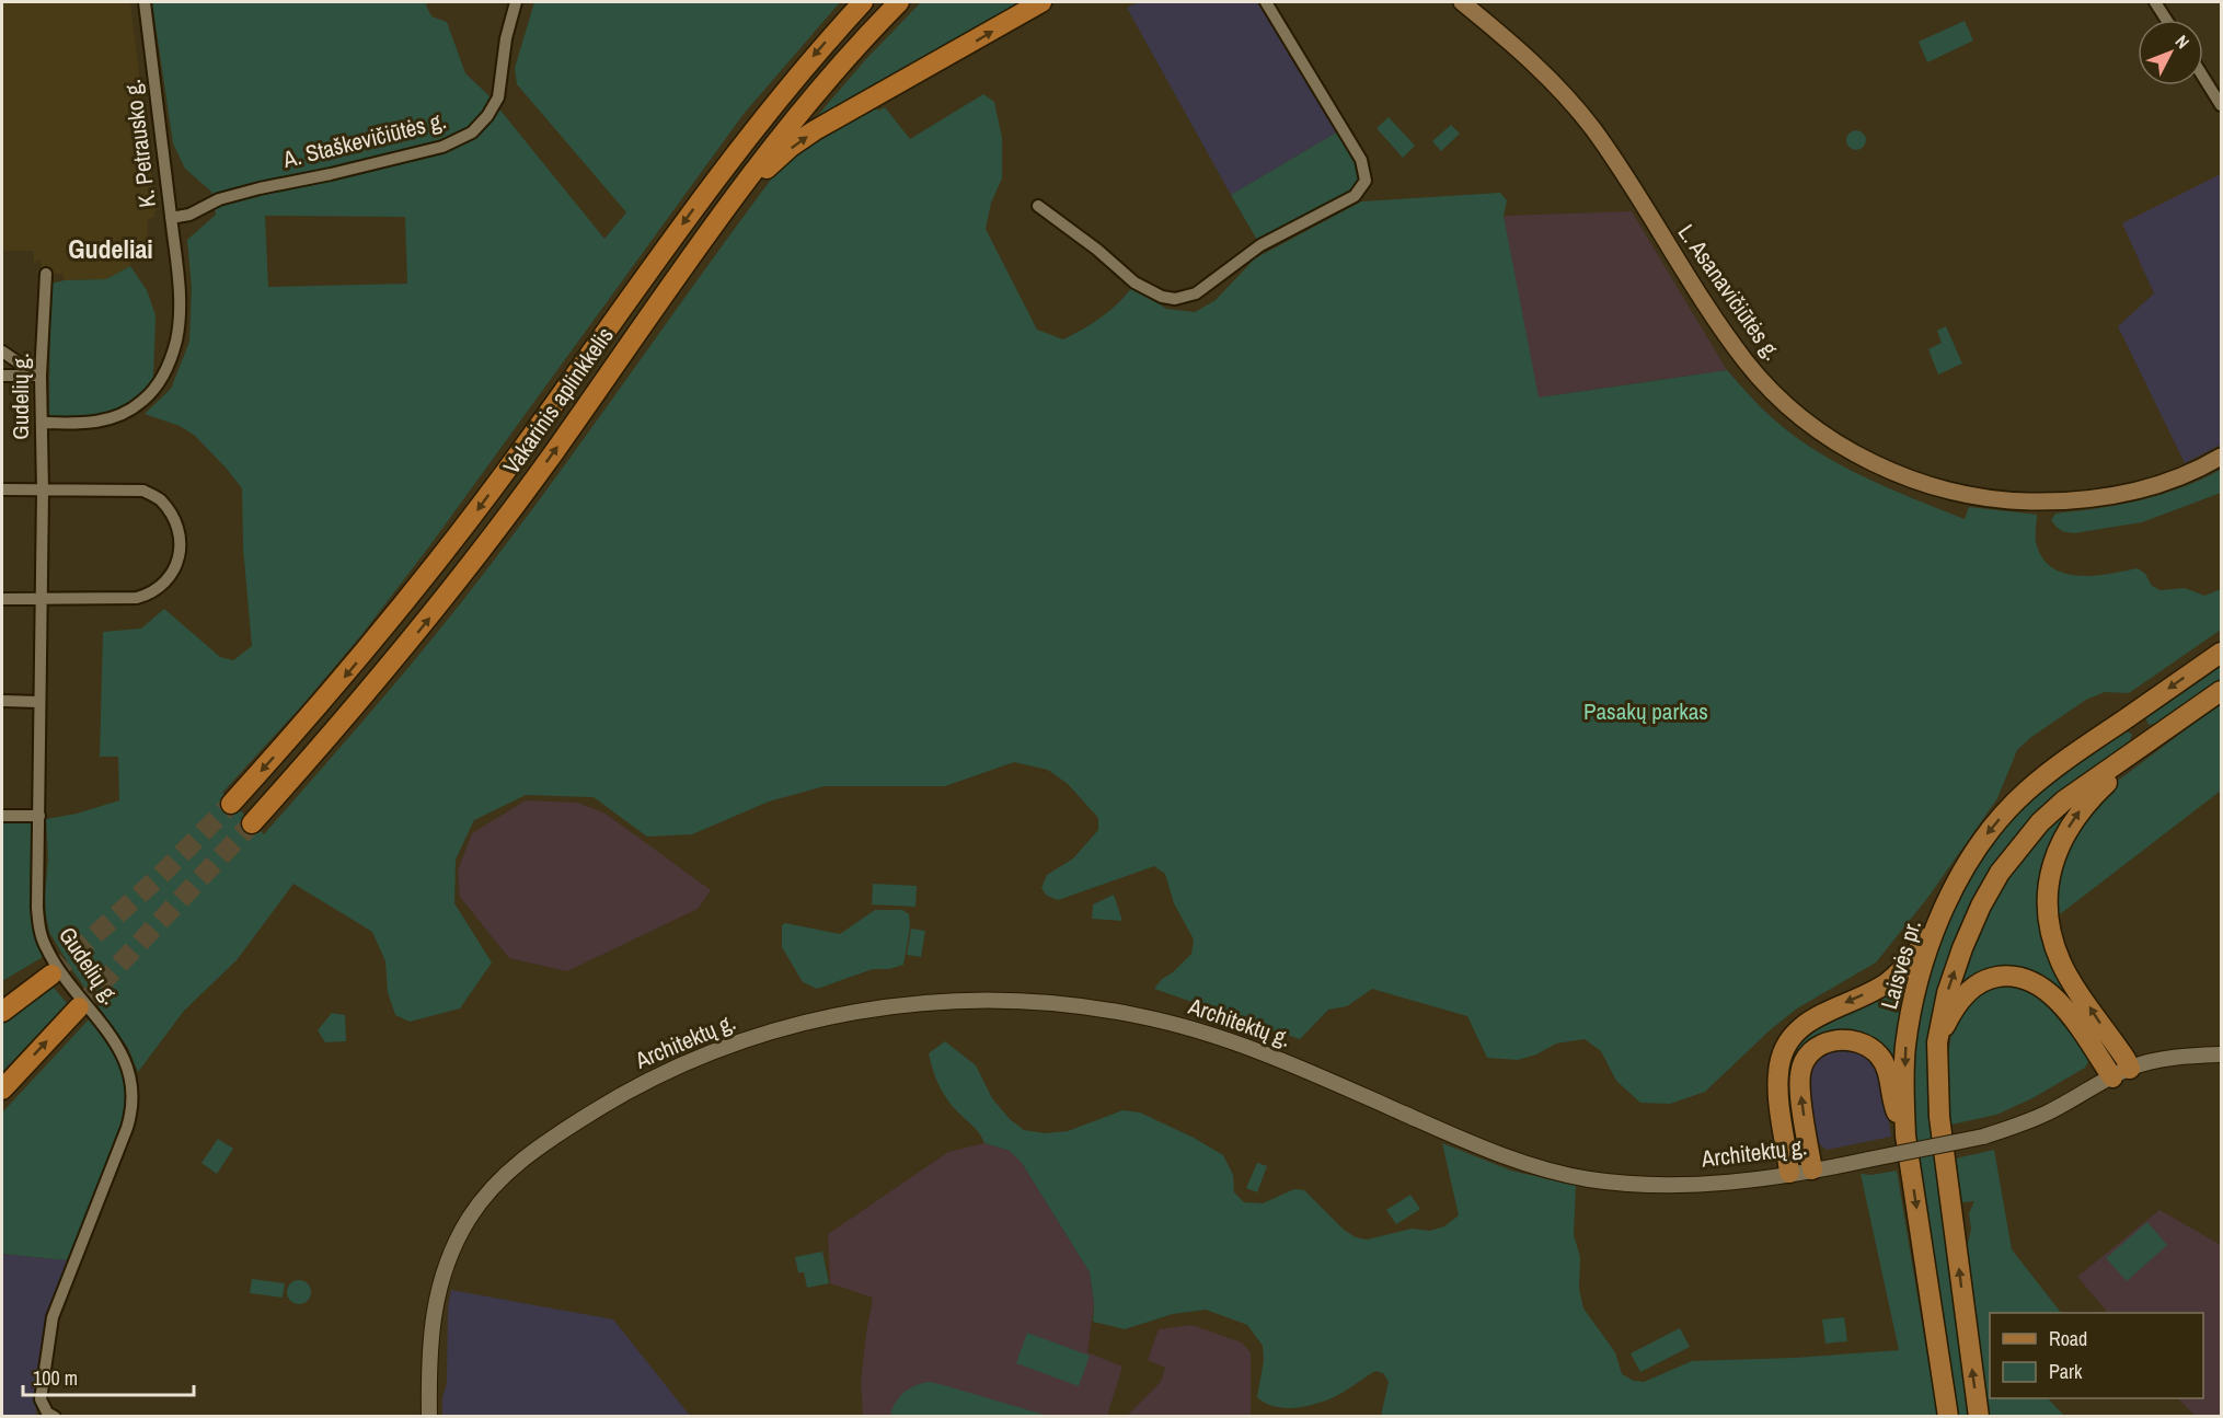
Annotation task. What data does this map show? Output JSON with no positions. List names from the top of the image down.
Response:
{
  "streets": {
    "highway": ["Vakarinis aplinkkelis"],
    "main road": ["L. Asanavičiūtės g.", "Laisvės pr."],
    "street": [
      "A. Staškevičiūtės g.",
      "K. Petrausko g.",
      "Gudelių g.",
      "Architektų g."
    ]
  },
  "crossings": [
    ["A. Staškevičiūtės g.", "K. Petrausko g."],
    ["K. Petrausko g.", "Gudelių g."]
  ],
  "districts": ["Gudeliai"],
  "parks": ["Pasakų parkas"],
  "legend": ["Road", "Park"],
  "scale_bar": "100 m",
  "north": "top right"
}
